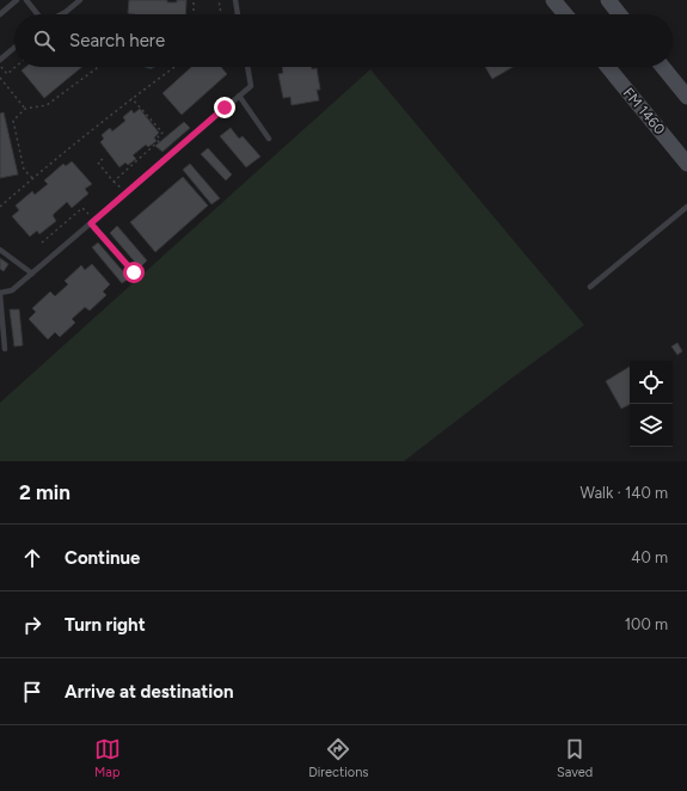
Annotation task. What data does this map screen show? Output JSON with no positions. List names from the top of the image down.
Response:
{
  "streets": {
    "main road": ["FM 1460"]
  },
  "page": {
    "search": "Search here",
    "heading": ["2 min", "Walk · 140 m"],
    "list": [
      ["Continue", "40 m"],
      ["Turn right", "100 m"],
      "Arrive at destination"
    ],
    "nav": ["Map", "Directions", "Saved"]
  }
}
